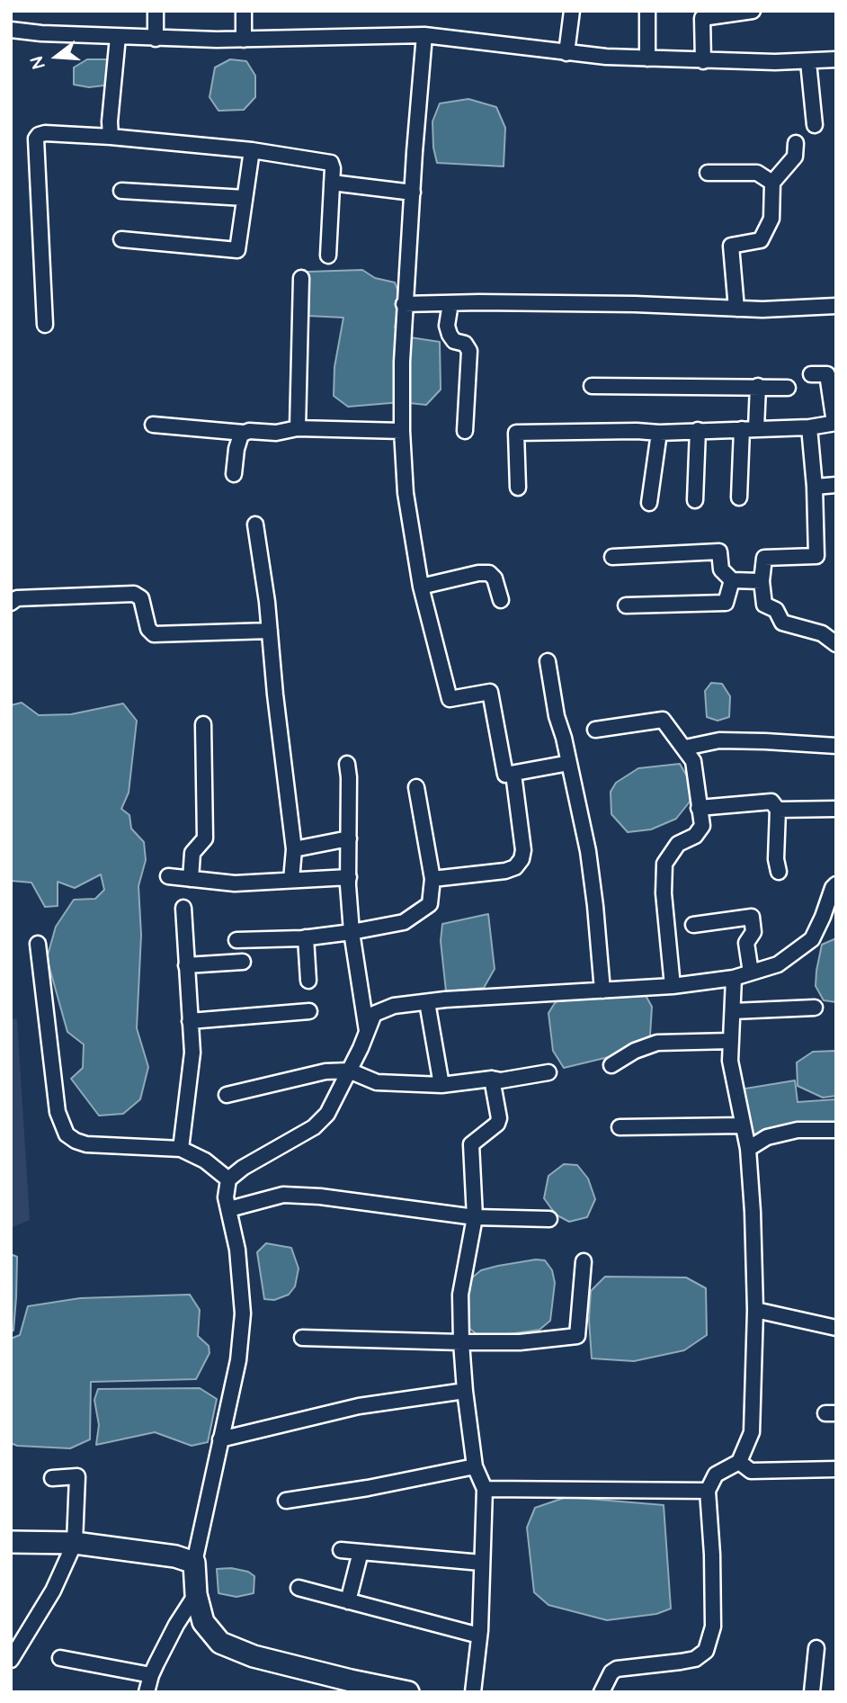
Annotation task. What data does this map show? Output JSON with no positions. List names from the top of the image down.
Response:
{
  "north": "left"
}
